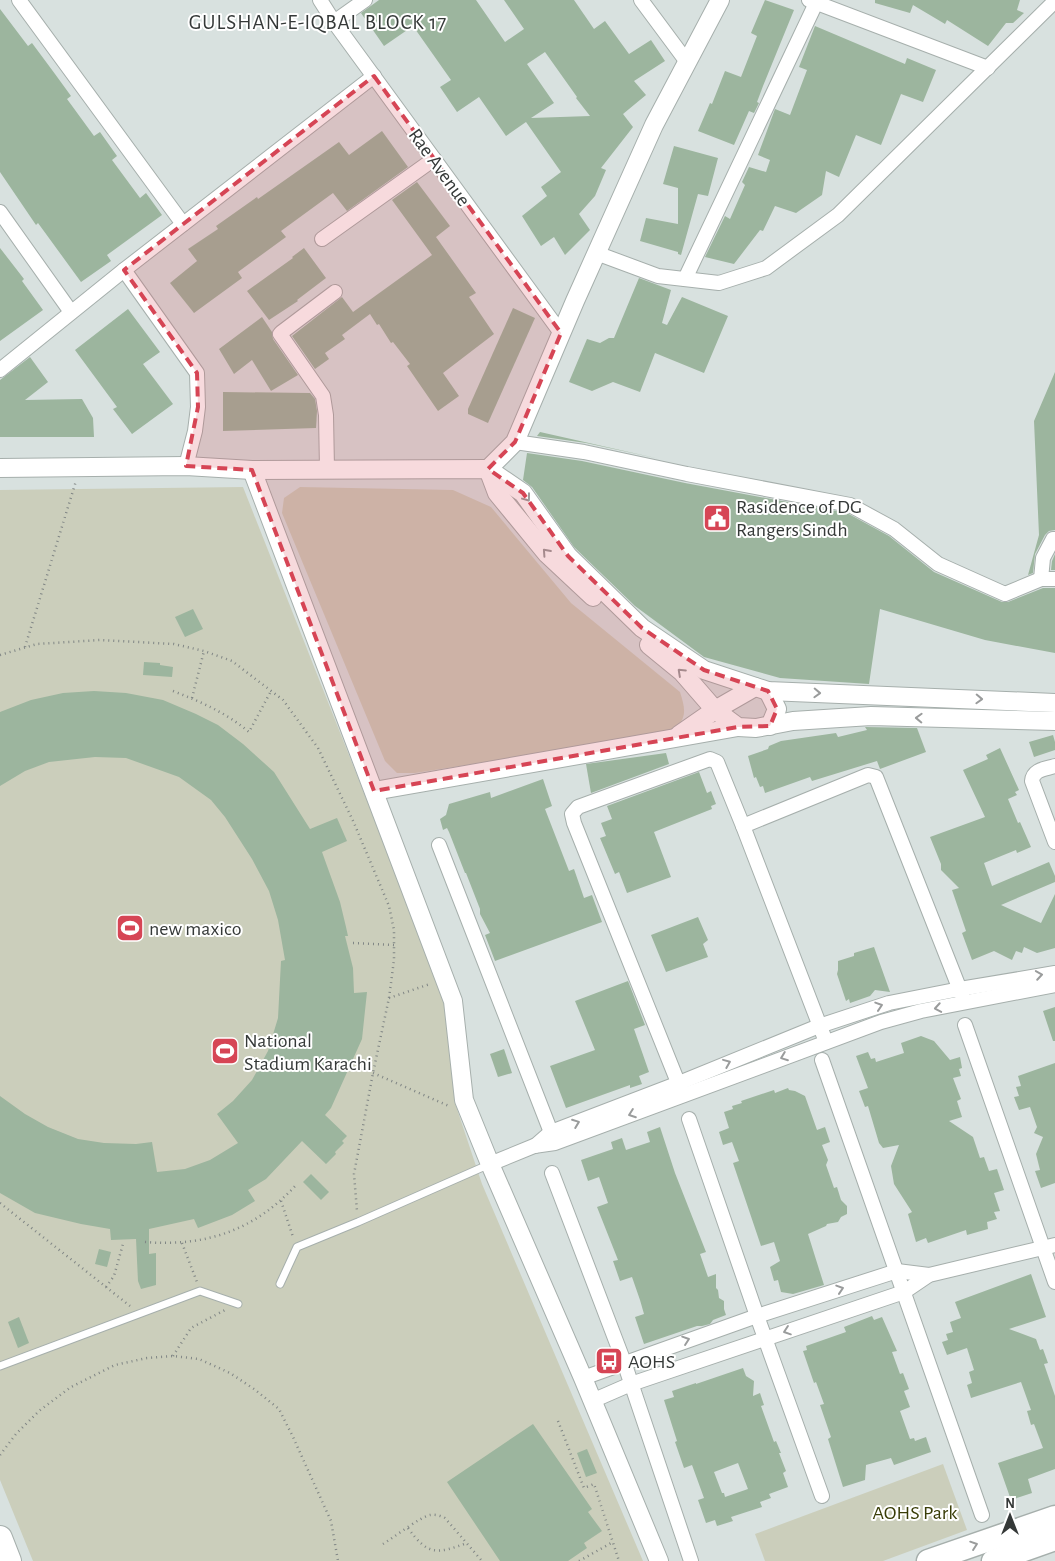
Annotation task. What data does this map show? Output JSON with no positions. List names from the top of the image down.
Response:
{
  "streets": {
    "street": ["Rae Avenue"]
  },
  "districts": ["GULSHAN-E-IQBAL BLOCK 17"],
  "parks": ["AOHS Park"],
  "places": {
    "public building": ["Rasidence of DG Rangers Sindh"],
    "sports": ["new maxico", "National Stadium Karachi"],
    "bus stop": ["AOHS"]
  },
  "north": "top"
}
